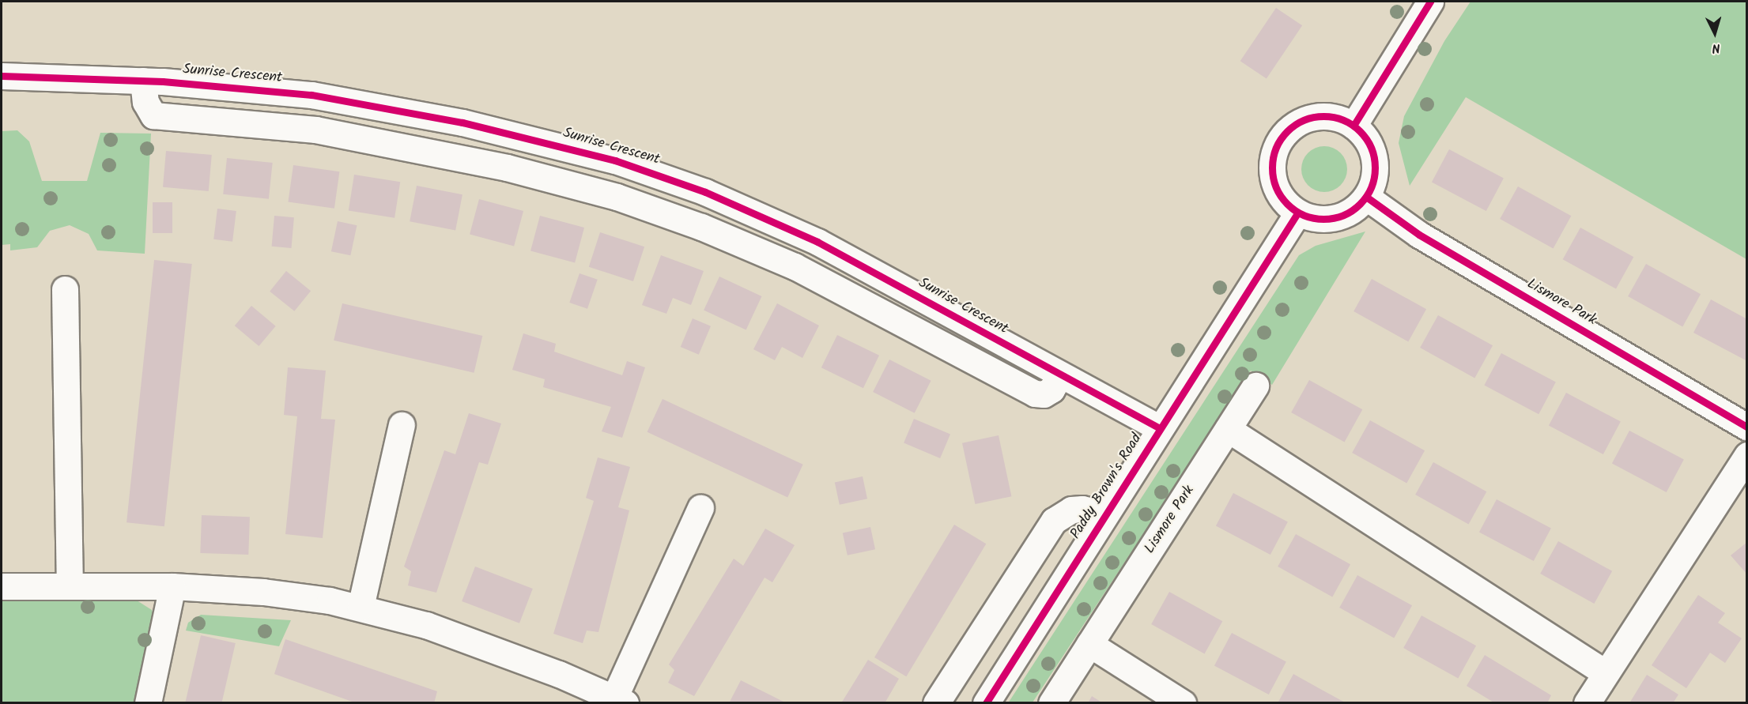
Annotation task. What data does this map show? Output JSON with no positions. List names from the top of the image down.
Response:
{
  "streets": {
    "street": ["Sunrise Crescent", "Lismore Park", "Paddy Brown's Road"]
  },
  "crossings": [
    ["Sunrise Crescent", "Paddy Brown's Road"],
    ["Lismore Park", "Paddy Brown's Road"]
  ],
  "north": "bottom"
}
